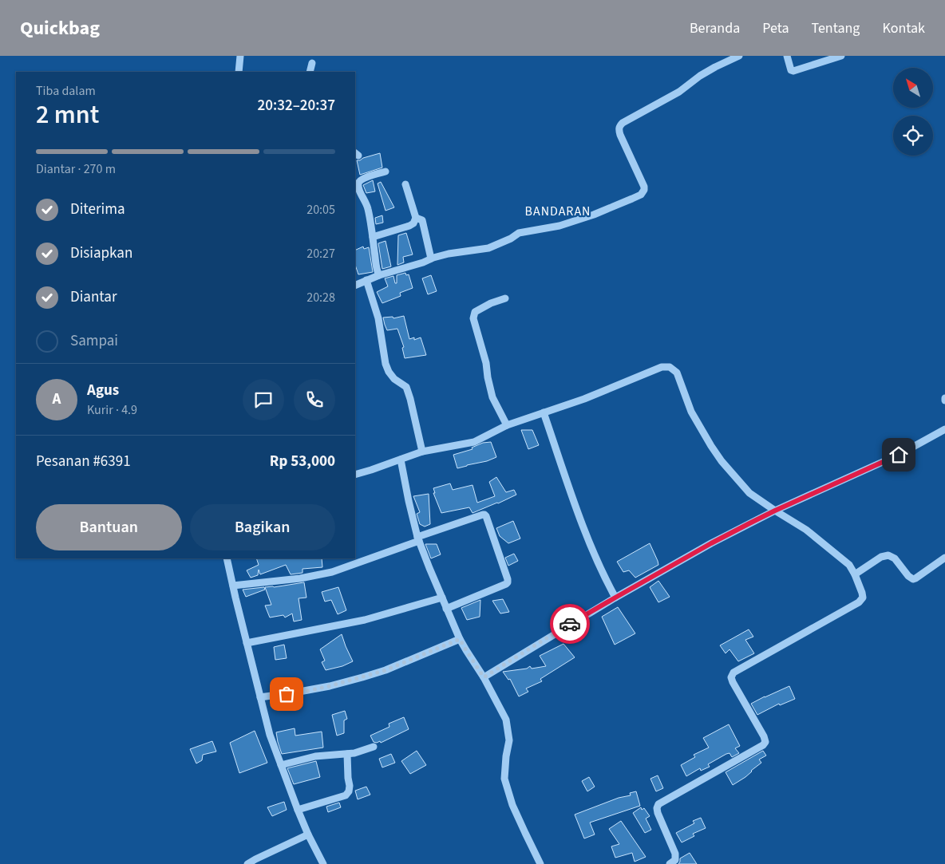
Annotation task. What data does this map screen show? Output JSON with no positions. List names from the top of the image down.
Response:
{
  "districts": ["BANDARAN"],
  "north": "top left",
  "page": {
    "header": "Quickbag",
    "nav": [
      "Beranda",
      "Peta",
      "Tentang",
      "Kontak"
    ],
    "heading": ["2 mnt", "Tiba dalam", "20:32–20:37"],
    "panel": [
      "Agus",
      "Kurir · 4.9",
      "Pesanan #6391",
      "Rp 53,000"
    ],
    "bar": "Diantar · 270 m",
    "list": [
      ["Diterima", "20:05"],
      ["Disiapkan", "20:27"],
      ["Diantar", "20:28"],
      "Sampai"
    ],
    "round": "A",
    "buttons": ["Bantuan", "Bagikan"]
  }
}
